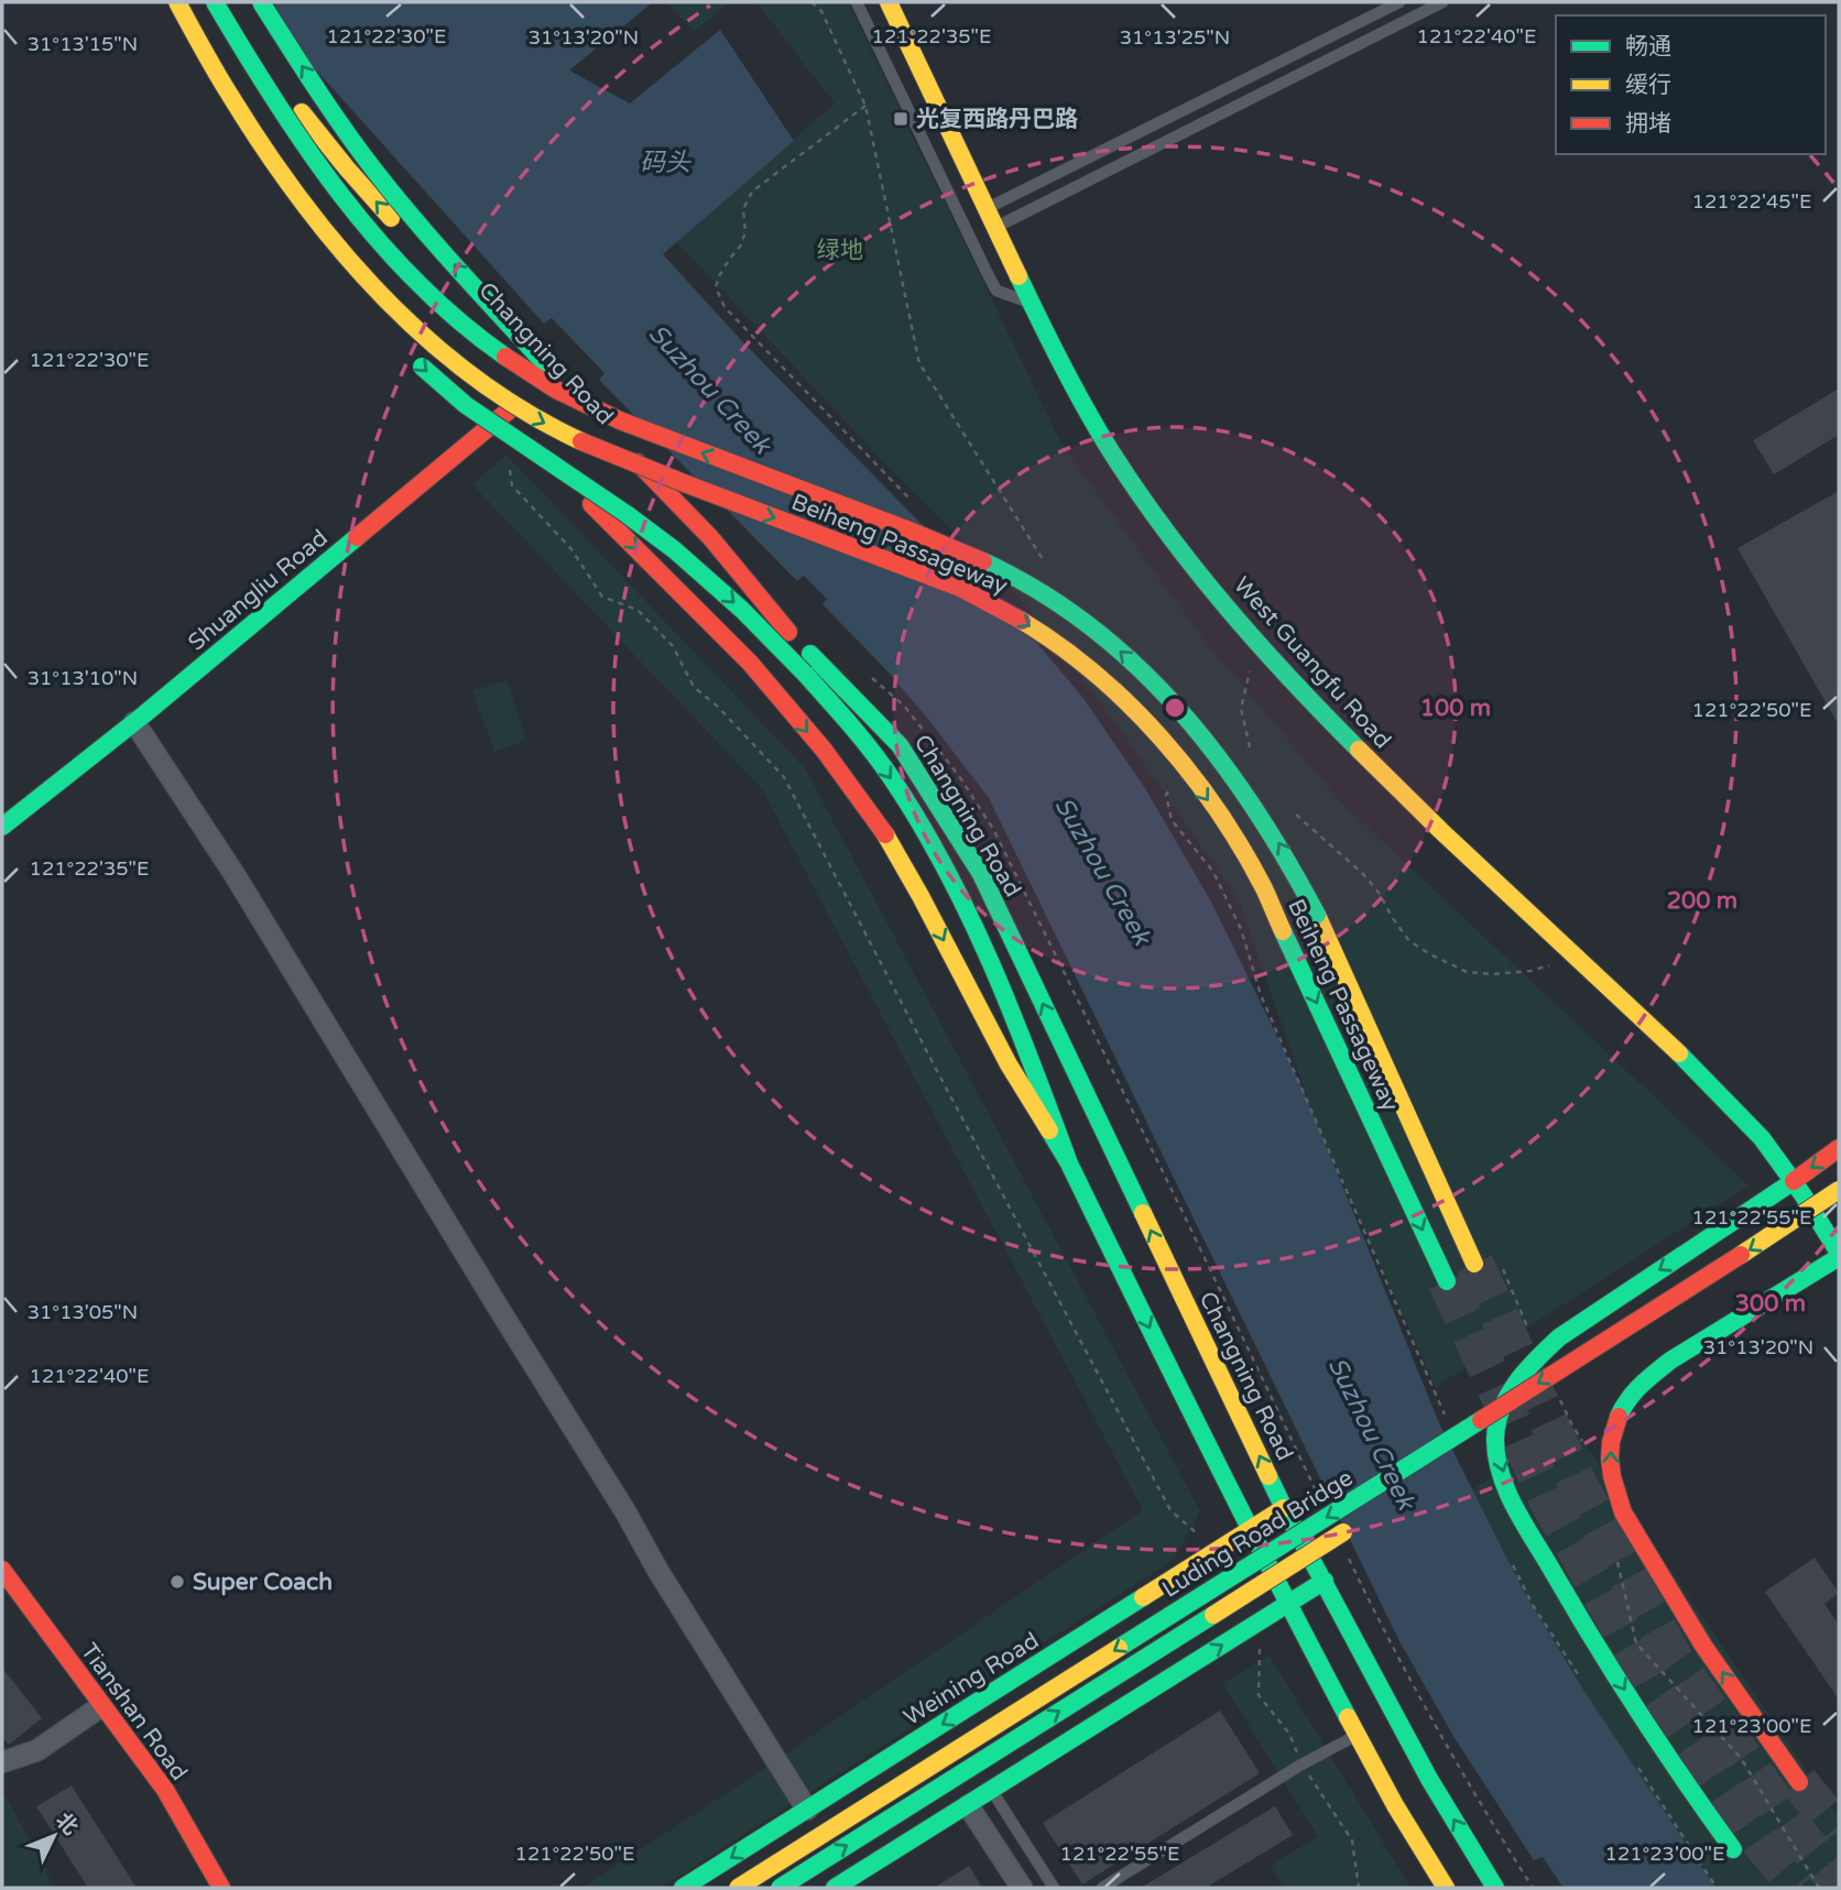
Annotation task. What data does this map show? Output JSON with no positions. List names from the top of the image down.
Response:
{
  "streets": {
    "main road": [
      "Changning Road",
      "Beiheng Passageway",
      "Shuangliu Road",
      "West Guangfu Road",
      "Luding Road Bridge",
      "Weining Road",
      "Tianshan Road"
    ]
  },
  "crossings": [
    ["Changning Road", "Shuangliu Road"],
    ["Changning Road", "Weining Road"]
  ],
  "water": ["码头", "Suzhou Creek"],
  "parks": ["绿地"],
  "places": {
    "transit": ["光复西路丹巴路"],
    "other": ["Super Coach"]
  },
  "legend": ["畅通", "缓行", "拥堵"],
  "north": "top right",
  "coordinates": [
    "121°22'30\"E",
    "121°22'35\"E",
    "121°22'40\"E",
    "31°13'20\"N",
    "31°13'25\"N",
    "31°13'15\"N",
    "121°22'45\"E",
    "31°13'10\"N",
    "121°22'50\"E",
    "121°22'55\"E",
    "31°13'05\"N",
    "121°23'00\"E"
  ],
  "rings": ["100 m", "200 m", "300 m"]
}
